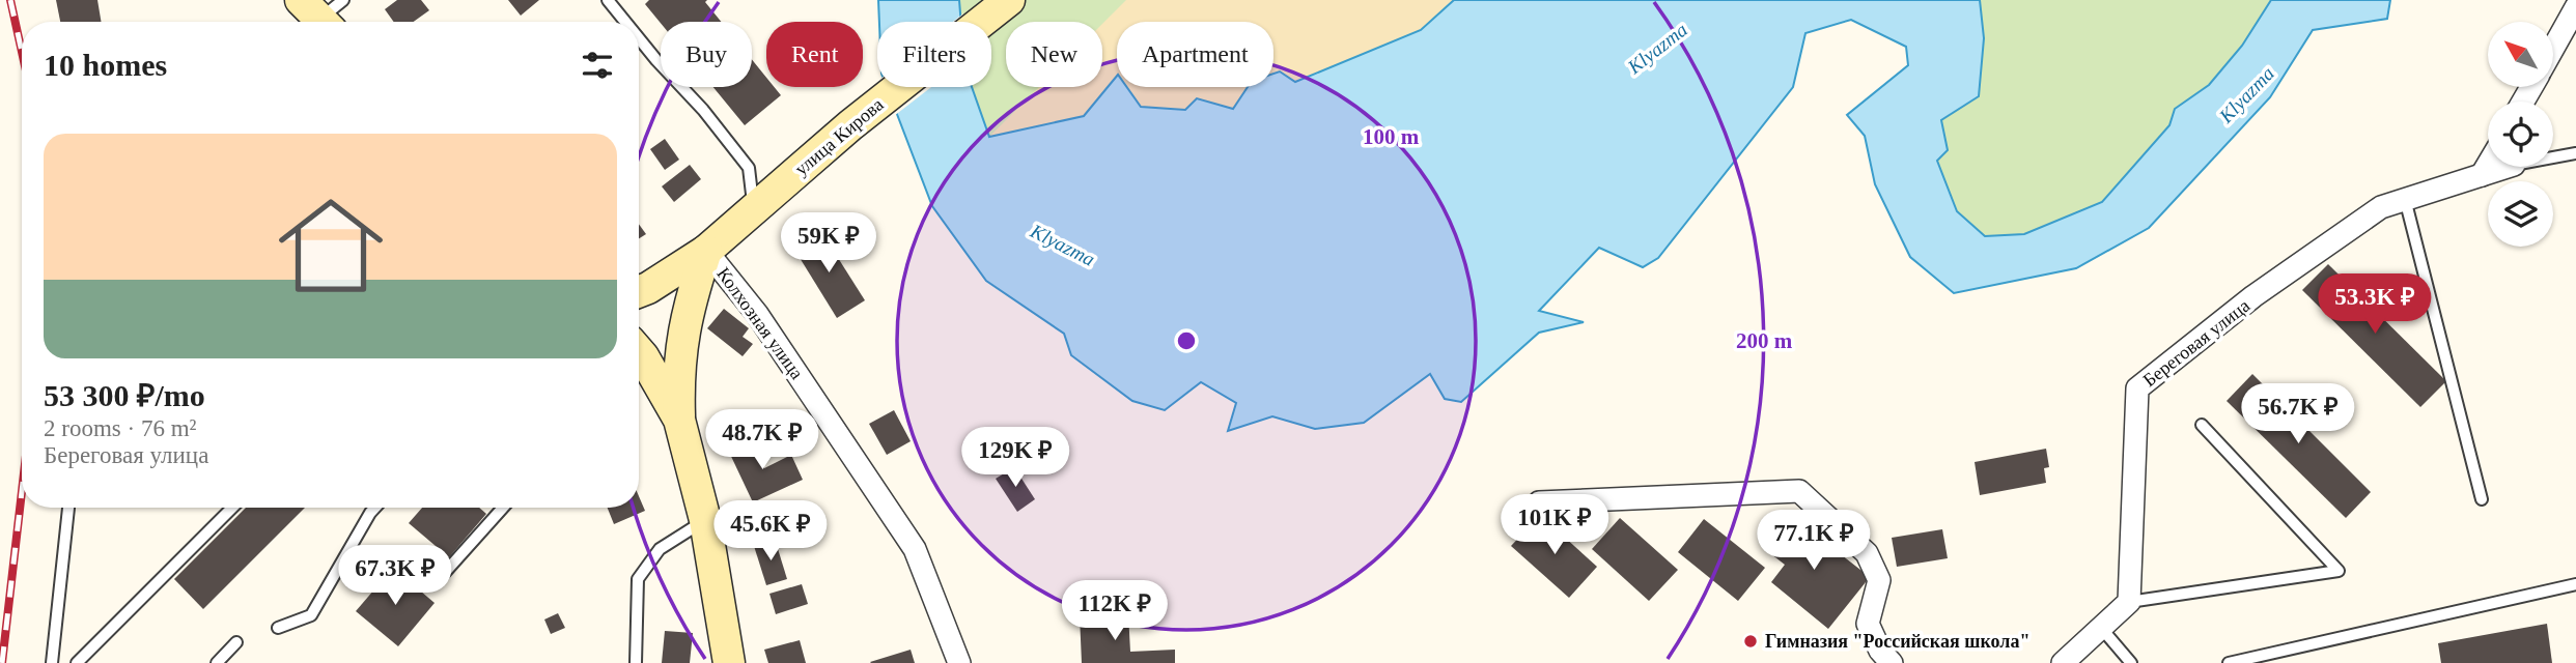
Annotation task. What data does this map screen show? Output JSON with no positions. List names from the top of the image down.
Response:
{
  "streets": {
    "street": ["улица Кирова", "Колхозная улица", "Береговая улица"]
  },
  "crossings": [
    ["улица Кирова", "Колхозная улица"]
  ],
  "water": ["Klyazma"],
  "places": ["Гимназия \"Российская школа\""],
  "north": "top left",
  "page": {
    "chip": [
      "Buy",
      "Rent",
      "Filters",
      "New",
      "Apartment"
    ],
    "heading": "10 homes",
    "list": [
      {
        "name": "53 300 ₽/mo",
        "note": "2 rooms · 76 m² · Береговая улица"
      }
    ],
    "price": [
      "59K ₽",
      "53.3K ₽",
      "56.7K ₽",
      "48.7K ₽",
      "129K ₽",
      "101K ₽",
      "45.6K ₽",
      "77.1K ₽",
      "67.3K ₽",
      "112K ₽"
    ]
  },
  "rings": ["100 m", "200 m"]
}
